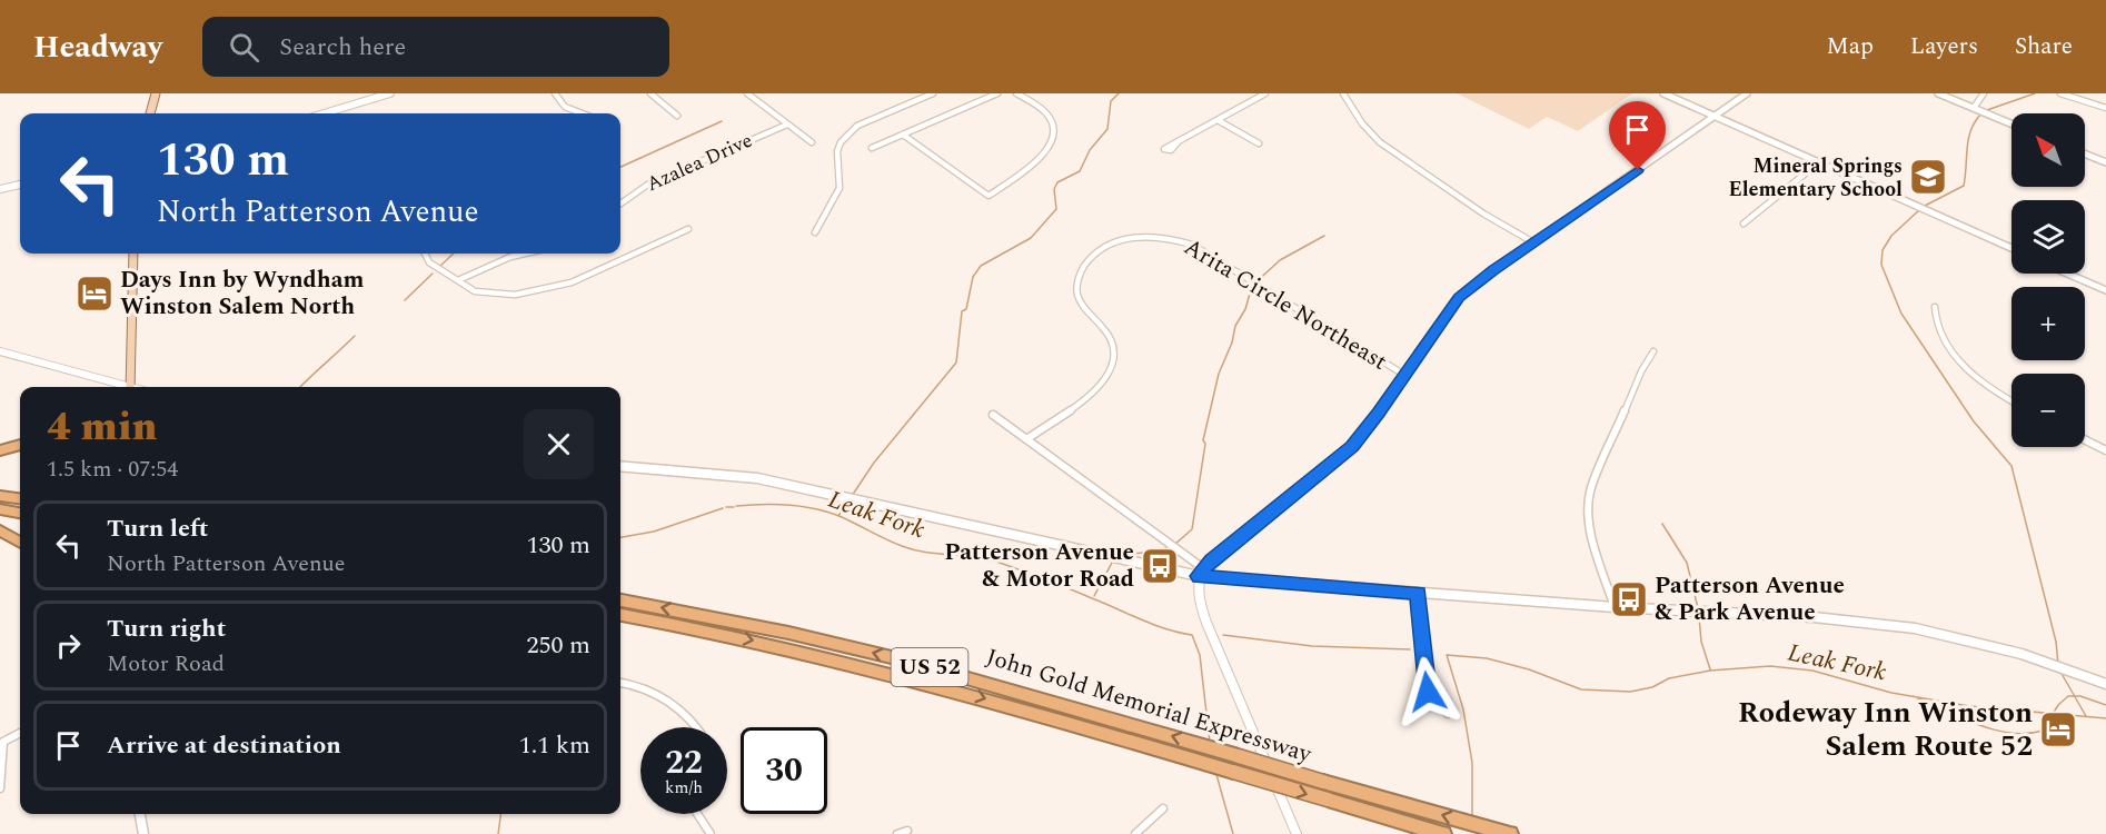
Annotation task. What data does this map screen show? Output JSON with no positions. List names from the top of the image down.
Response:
{
  "streets": {
    "highway": ["US 52", "John Gold Memorial Expressway"],
    "street": ["Azalea Drive", "Arita Circle Northeast"]
  },
  "water": ["Leak Fork"],
  "places": {
    "school or university": ["Mineral Springs Elementary School"],
    "hotel": ["Days Inn by Wyndham Winston Salem North", "Rodeway Inn Winston Salem Route 52"],
    "bus stop": ["Patterson Avenue & Motor Road", "Patterson Avenue & Park Avenue"]
  },
  "north": "top left",
  "page": {
    "header": "Headway",
    "search": "Search here",
    "nav": ["Map", "Layers", "Share"],
    "map_buttons": ["+", "−"],
    "turn": ["130 m", "North Patterson Avenue"],
    "heading": ["4 min", "1.5 km · 07:54"],
    "list": [
      {
        "name": "Turn left",
        "note": "North Patterson Avenue",
        "value": "130 m"
      },
      {
        "name": "Turn right",
        "note": "Motor Road",
        "value": "250 m"
      },
      {
        "name": "Arrive at destination",
        "value": "1.1 km"
      }
    ],
    "speed": "22 km/h",
    "limit": "30"
  }
}
